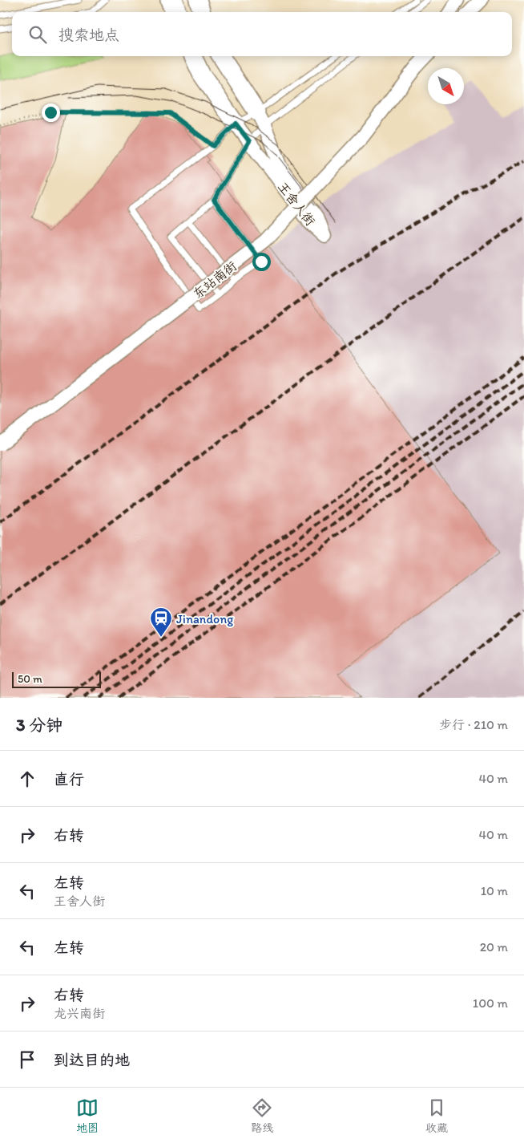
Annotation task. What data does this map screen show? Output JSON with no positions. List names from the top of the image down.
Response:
{
  "streets": {
    "main road": ["王舍人街"],
    "street": ["东站南街"]
  },
  "places": {
    "station": ["Jinandong"]
  },
  "scale_bar": "50 m",
  "north": "bottom right",
  "page": {
    "search": "搜索地点",
    "scale": "50 m",
    "heading": ["3 分钟", "步行 · 210 m"],
    "list": [
      ["直行", "40 m"],
      ["右转", "40 m"],
      ["左转", "王舍人街", "10 m"],
      ["左转", "20 m"],
      ["右转", "龙兴南街", "100 m"],
      "到达目的地"
    ],
    "nav": ["地图", "路线", "收藏"]
  }
}
